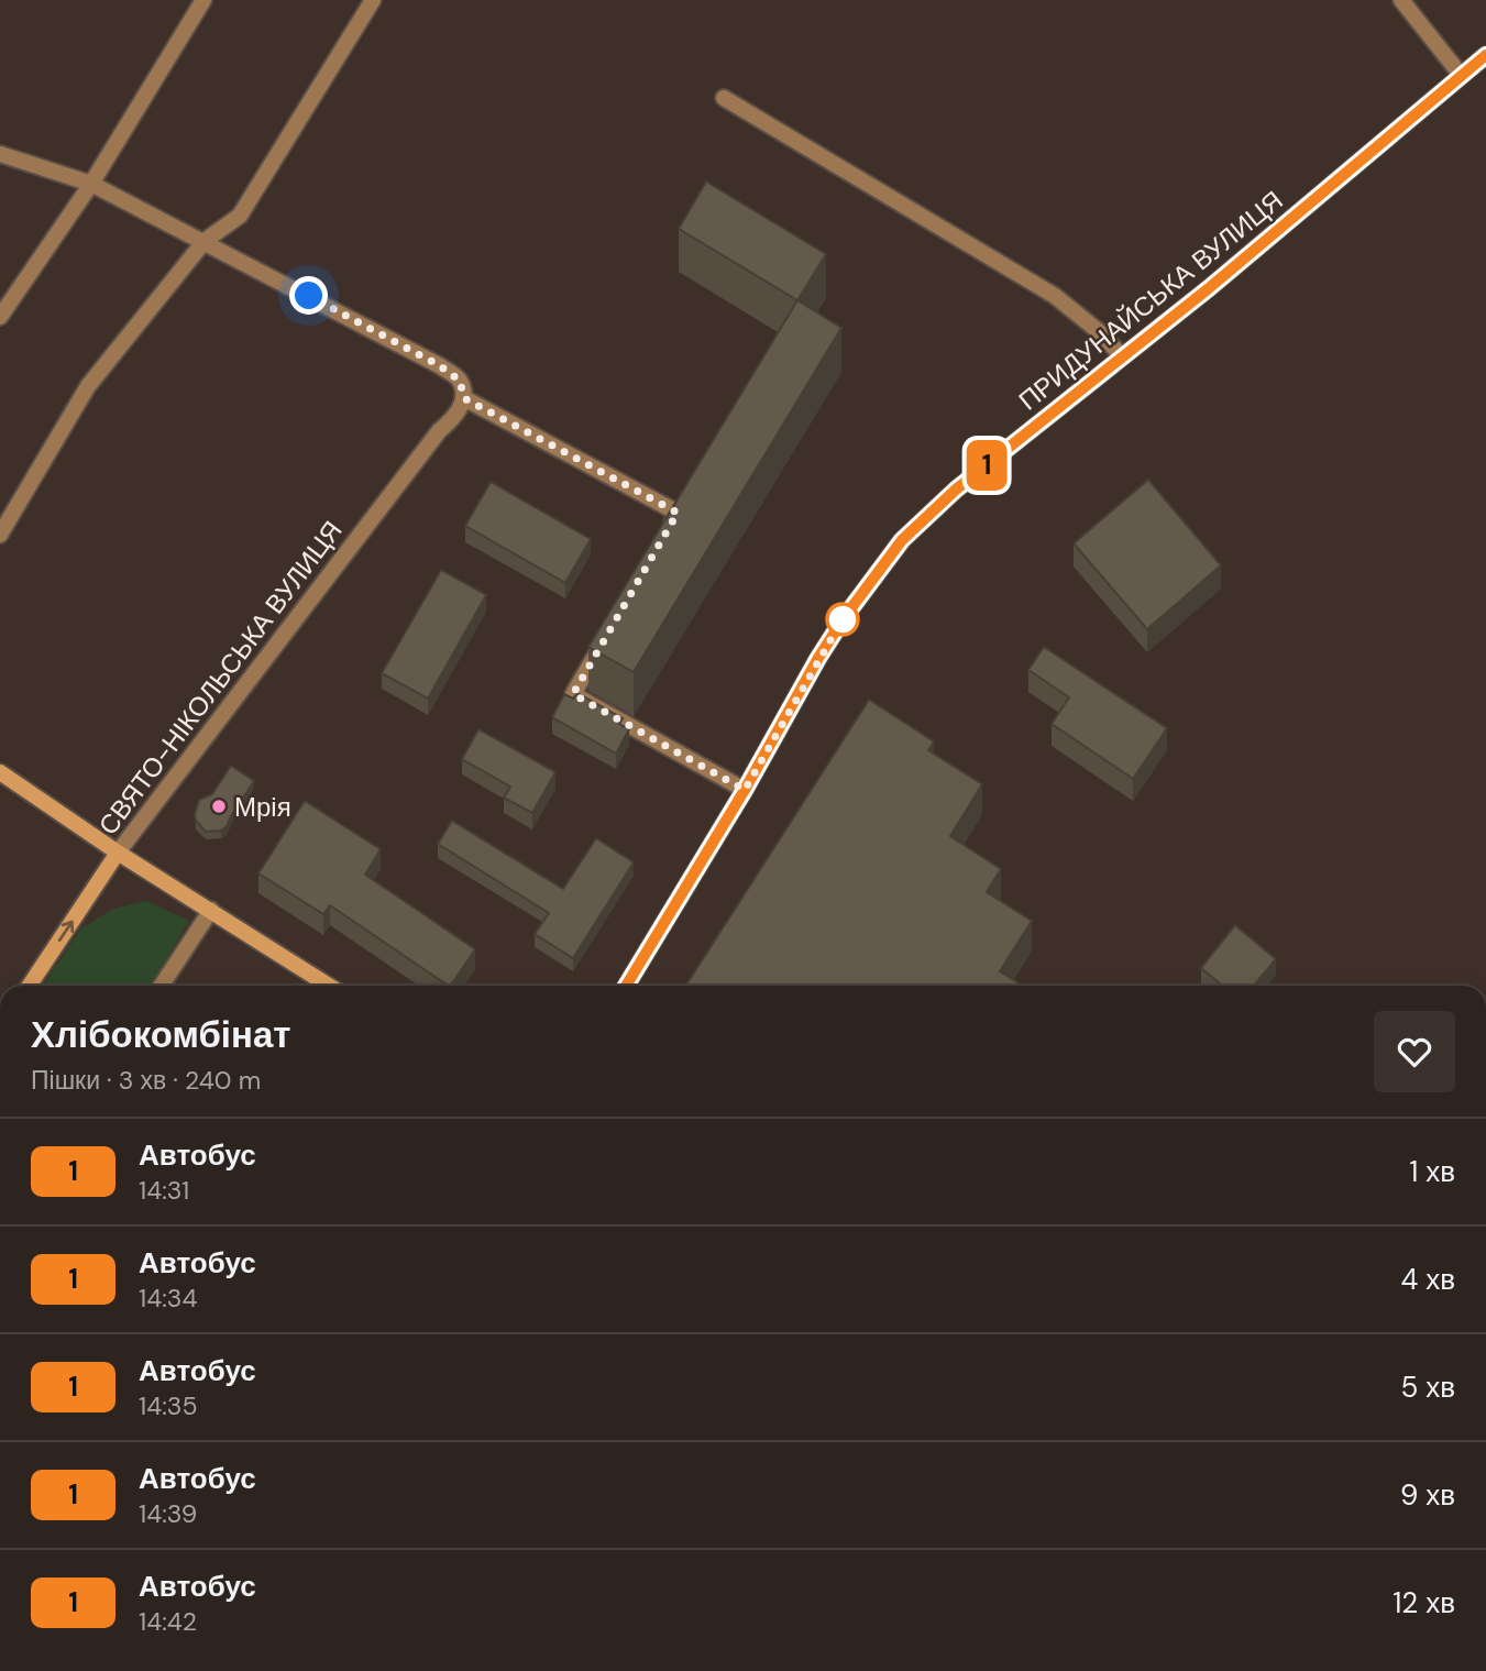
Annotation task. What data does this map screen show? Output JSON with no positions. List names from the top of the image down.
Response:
{
  "streets": {
    "main road": ["ПРИДУНАЙСЬКА ВУЛИЦЯ", "СВЯТО-НІКОЛЬСЬКА ВУЛИЦЯ"]
  },
  "places": ["Мрія"],
  "lines": ["bus line 1"],
  "page": {
    "on_map": "1",
    "heading": ["Хлібокомбінат", "Пішки · 3 хв · 240 m"],
    "list": [
      {
        "mark": "1",
        "name": "Автобус",
        "note": "14:31",
        "value": "1 хв"
      },
      {
        "mark": "1",
        "name": "Автобус",
        "note": "14:34",
        "value": "4 хв"
      },
      {
        "mark": "1",
        "name": "Автобус",
        "note": "14:35",
        "value": "5 хв"
      },
      {
        "mark": "1",
        "name": "Автобус",
        "note": "14:39",
        "value": "9 хв"
      },
      {
        "mark": "1",
        "name": "Автобус",
        "note": "14:42",
        "value": "12 хв"
      }
    ]
  }
}
